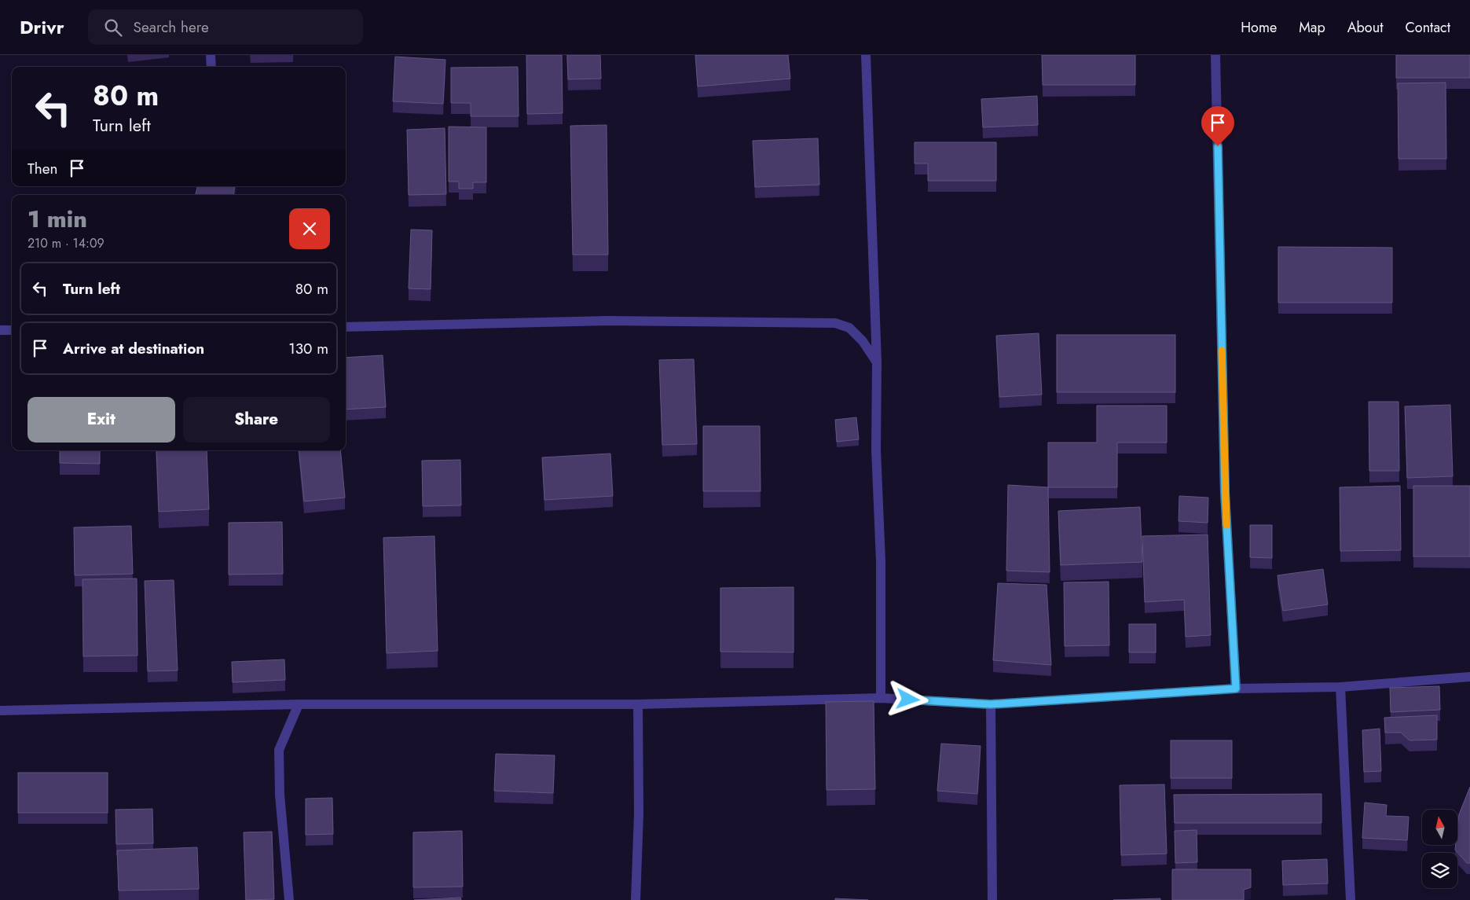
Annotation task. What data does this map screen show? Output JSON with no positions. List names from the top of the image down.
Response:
{
  "north": "top",
  "page": {
    "header": "Drivr",
    "search": "Search here",
    "nav": [
      "Home",
      "Map",
      "About",
      "Contact"
    ],
    "turn": ["80 m", "Turn left"],
    "then": "Then",
    "heading": ["1 min", "210 m · 14:09"],
    "list": [
      {
        "name": "Turn left",
        "value": "80 m"
      },
      {
        "name": "Arrive at destination",
        "value": "130 m"
      }
    ],
    "buttons": ["Exit", "Share"]
  }
}
